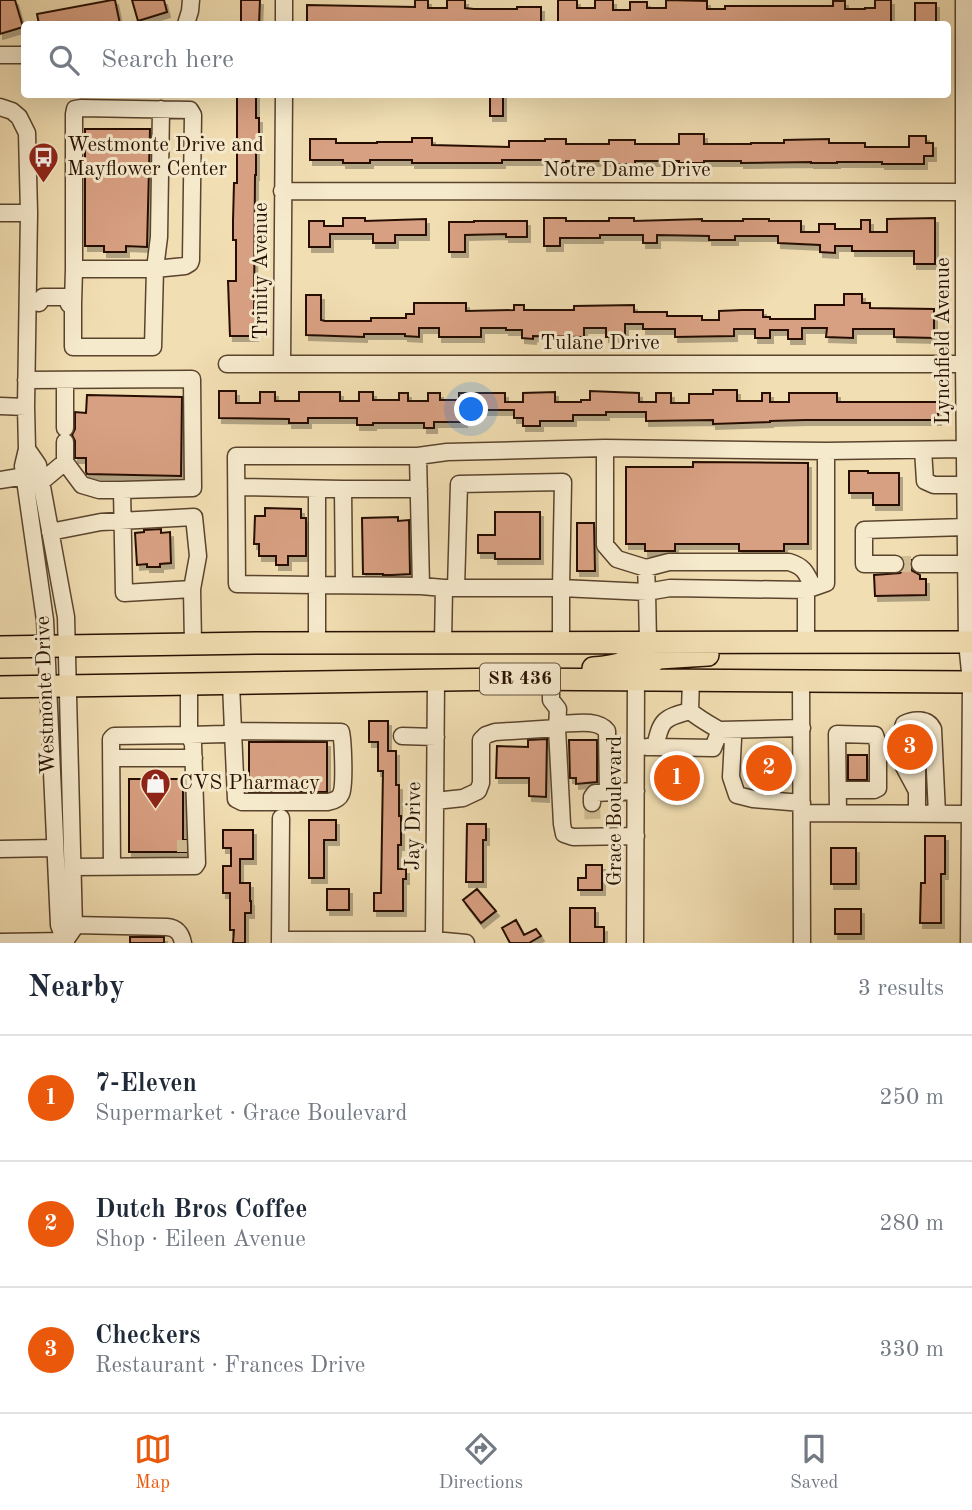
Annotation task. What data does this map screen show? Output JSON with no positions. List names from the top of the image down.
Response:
{
  "streets": {
    "main road": ["SR 436"],
    "street": [
      "Notre Dame Drive",
      "Trinity Avenue",
      "Lynchfield Avenue",
      "Tulane Drive",
      "Westmonte Drive",
      "Grace Boulevard",
      "Jay Drive"
    ]
  },
  "crossings": [
    ["Notre Dame Drive", "Trinity Avenue"],
    ["Notre Dame Drive", "Lynchfield Avenue"],
    ["Trinity Avenue", "Tulane Drive"],
    ["Lynchfield Avenue", "Tulane Drive"],
    ["Lynchfield Avenue", "SR 436"],
    ["SR 436", "Westmonte Drive"],
    ["SR 436", "Grace Boulevard"],
    ["SR 436", "Jay Drive"]
  ],
  "places": {
    "bus stop": ["Westmonte Drive and Mayflower Center"],
    "shop": ["CVS Pharmacy"]
  },
  "page": {
    "search": "Search here",
    "pins": ["3", "2", "1"],
    "heading": ["Nearby", "3 results"],
    "list": [
      {
        "mark": "1",
        "name": "7-Eleven",
        "note": "Supermarket · Grace Boulevard",
        "value": "250 m"
      },
      {
        "mark": "2",
        "name": "Dutch Bros Coffee",
        "note": "Shop · Eileen Avenue",
        "value": "280 m"
      },
      {
        "mark": "3",
        "name": "Checkers",
        "note": "Restaurant · Frances Drive",
        "value": "330 m"
      }
    ],
    "nav": ["Map", "Directions", "Saved"]
  }
}
